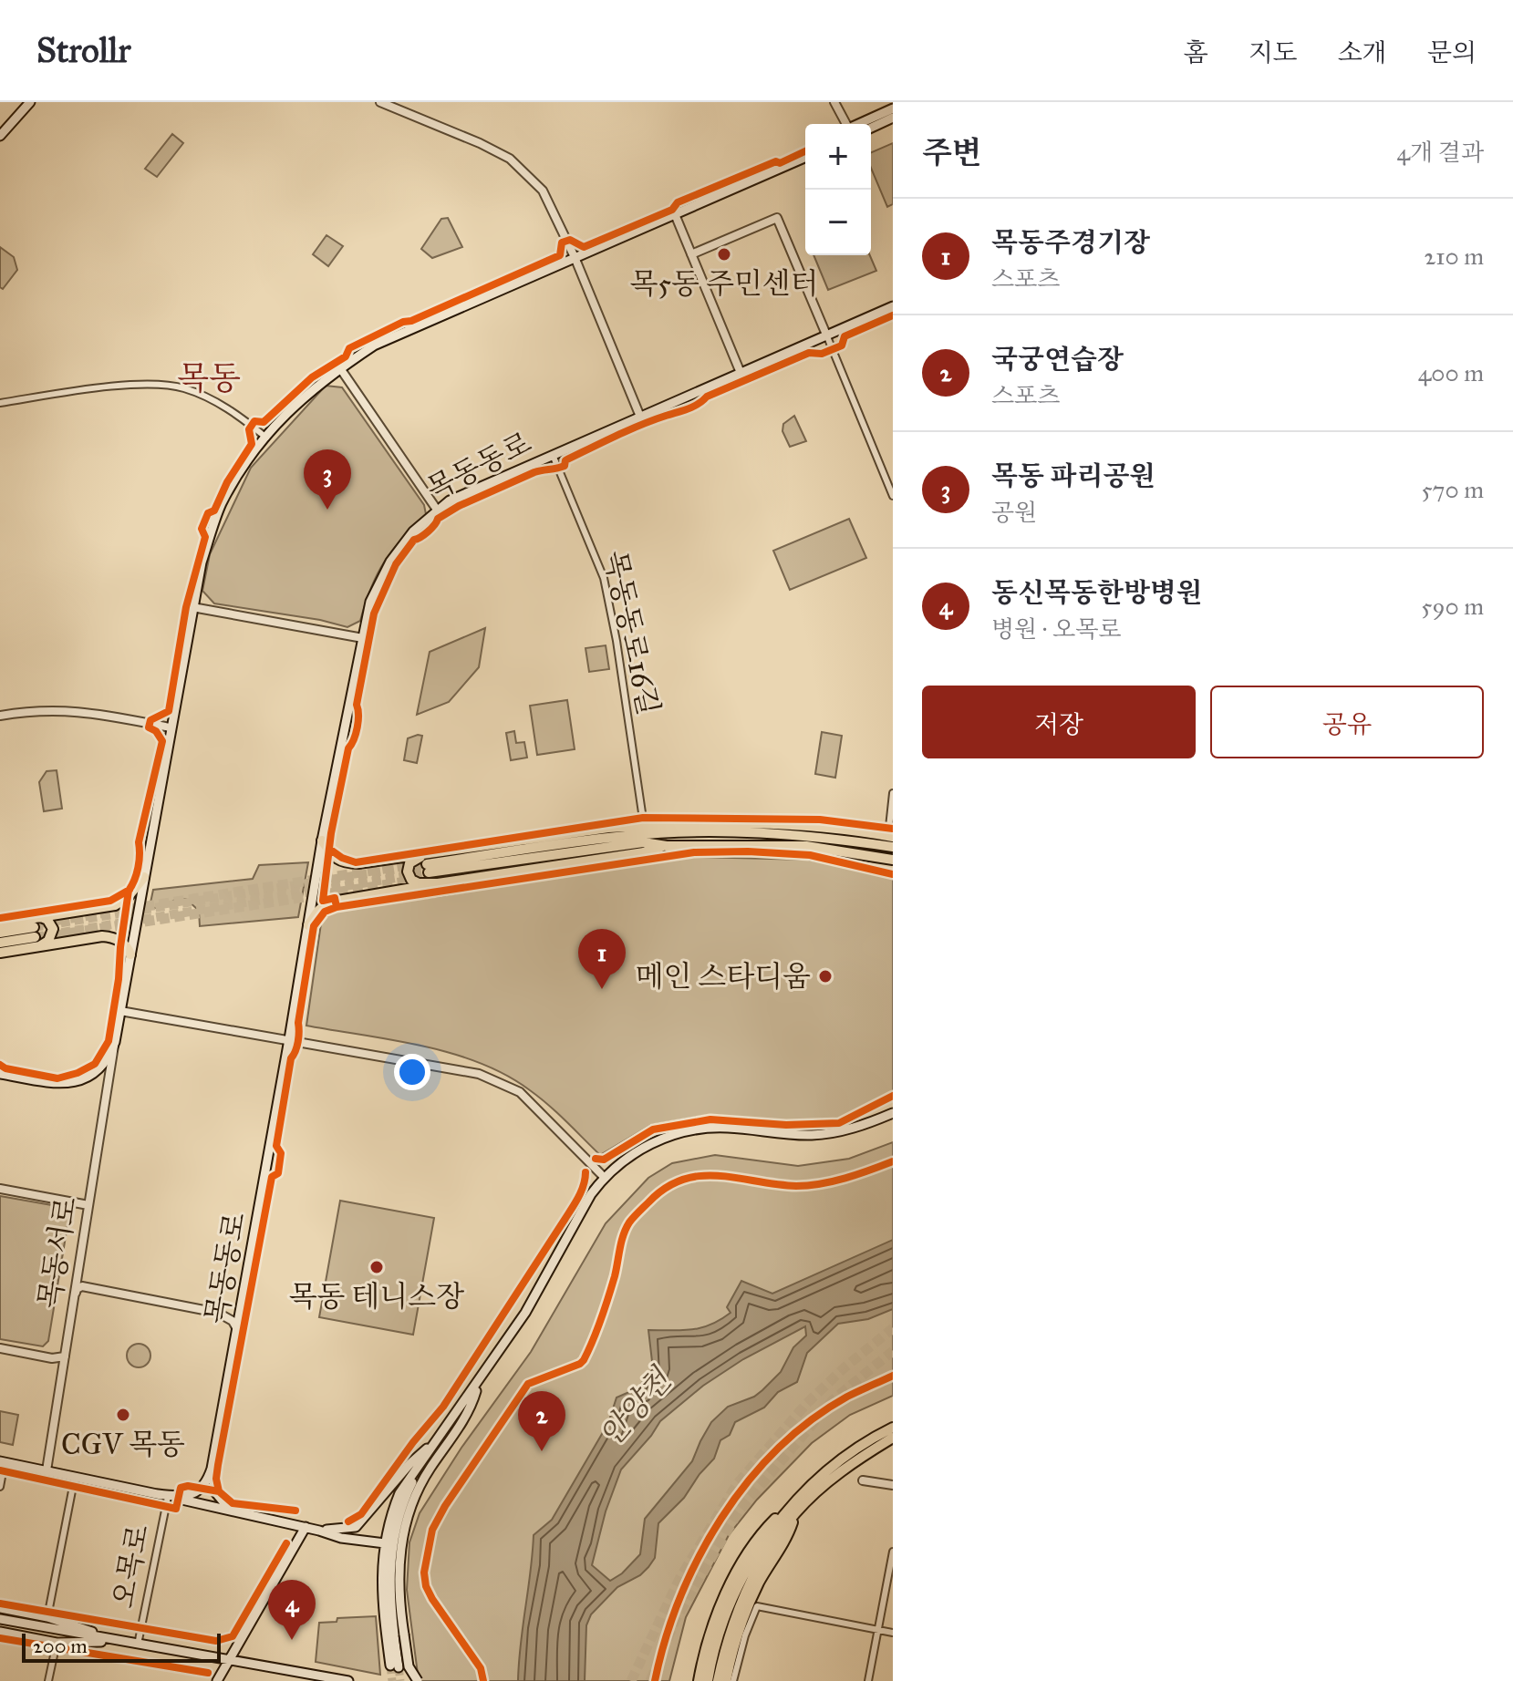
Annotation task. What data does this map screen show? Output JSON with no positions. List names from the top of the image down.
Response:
{
  "streets": {
    "main road": ["목동동로", "목동서로", "오목로"],
    "street": ["목동동로16길"]
  },
  "crossings": [
    ["목동동로", "목동동로16길"]
  ],
  "districts": ["목동"],
  "water": ["안양천"],
  "places": [
    "목5동 주민센터",
    "메인 스타디움",
    "목동 테니스장",
    "CGV 목동"
  ],
  "scale_bar": "200 m",
  "page": {
    "header": "Strollr",
    "nav": [
      "홈",
      "지도",
      "소개",
      "문의"
    ],
    "heading": ["주변", "4개 결과"],
    "map_buttons": ["+", "−"],
    "list": [
      {
        "mark": "1",
        "name": "목동주경기장",
        "note": "스포츠",
        "value": "210 m"
      },
      {
        "mark": "2",
        "name": "국궁연습장",
        "note": "스포츠",
        "value": "400 m"
      },
      {
        "mark": "3",
        "name": "목동 파리공원",
        "note": "공원",
        "value": "570 m"
      },
      {
        "mark": "4",
        "name": "동신목동한방병원",
        "note": "병원 · 오목로",
        "value": "590 m"
      }
    ],
    "pins": [
      "3",
      "1",
      "2",
      "4"
    ],
    "buttons": ["저장", "공유"],
    "scale": "200 m"
  }
}
